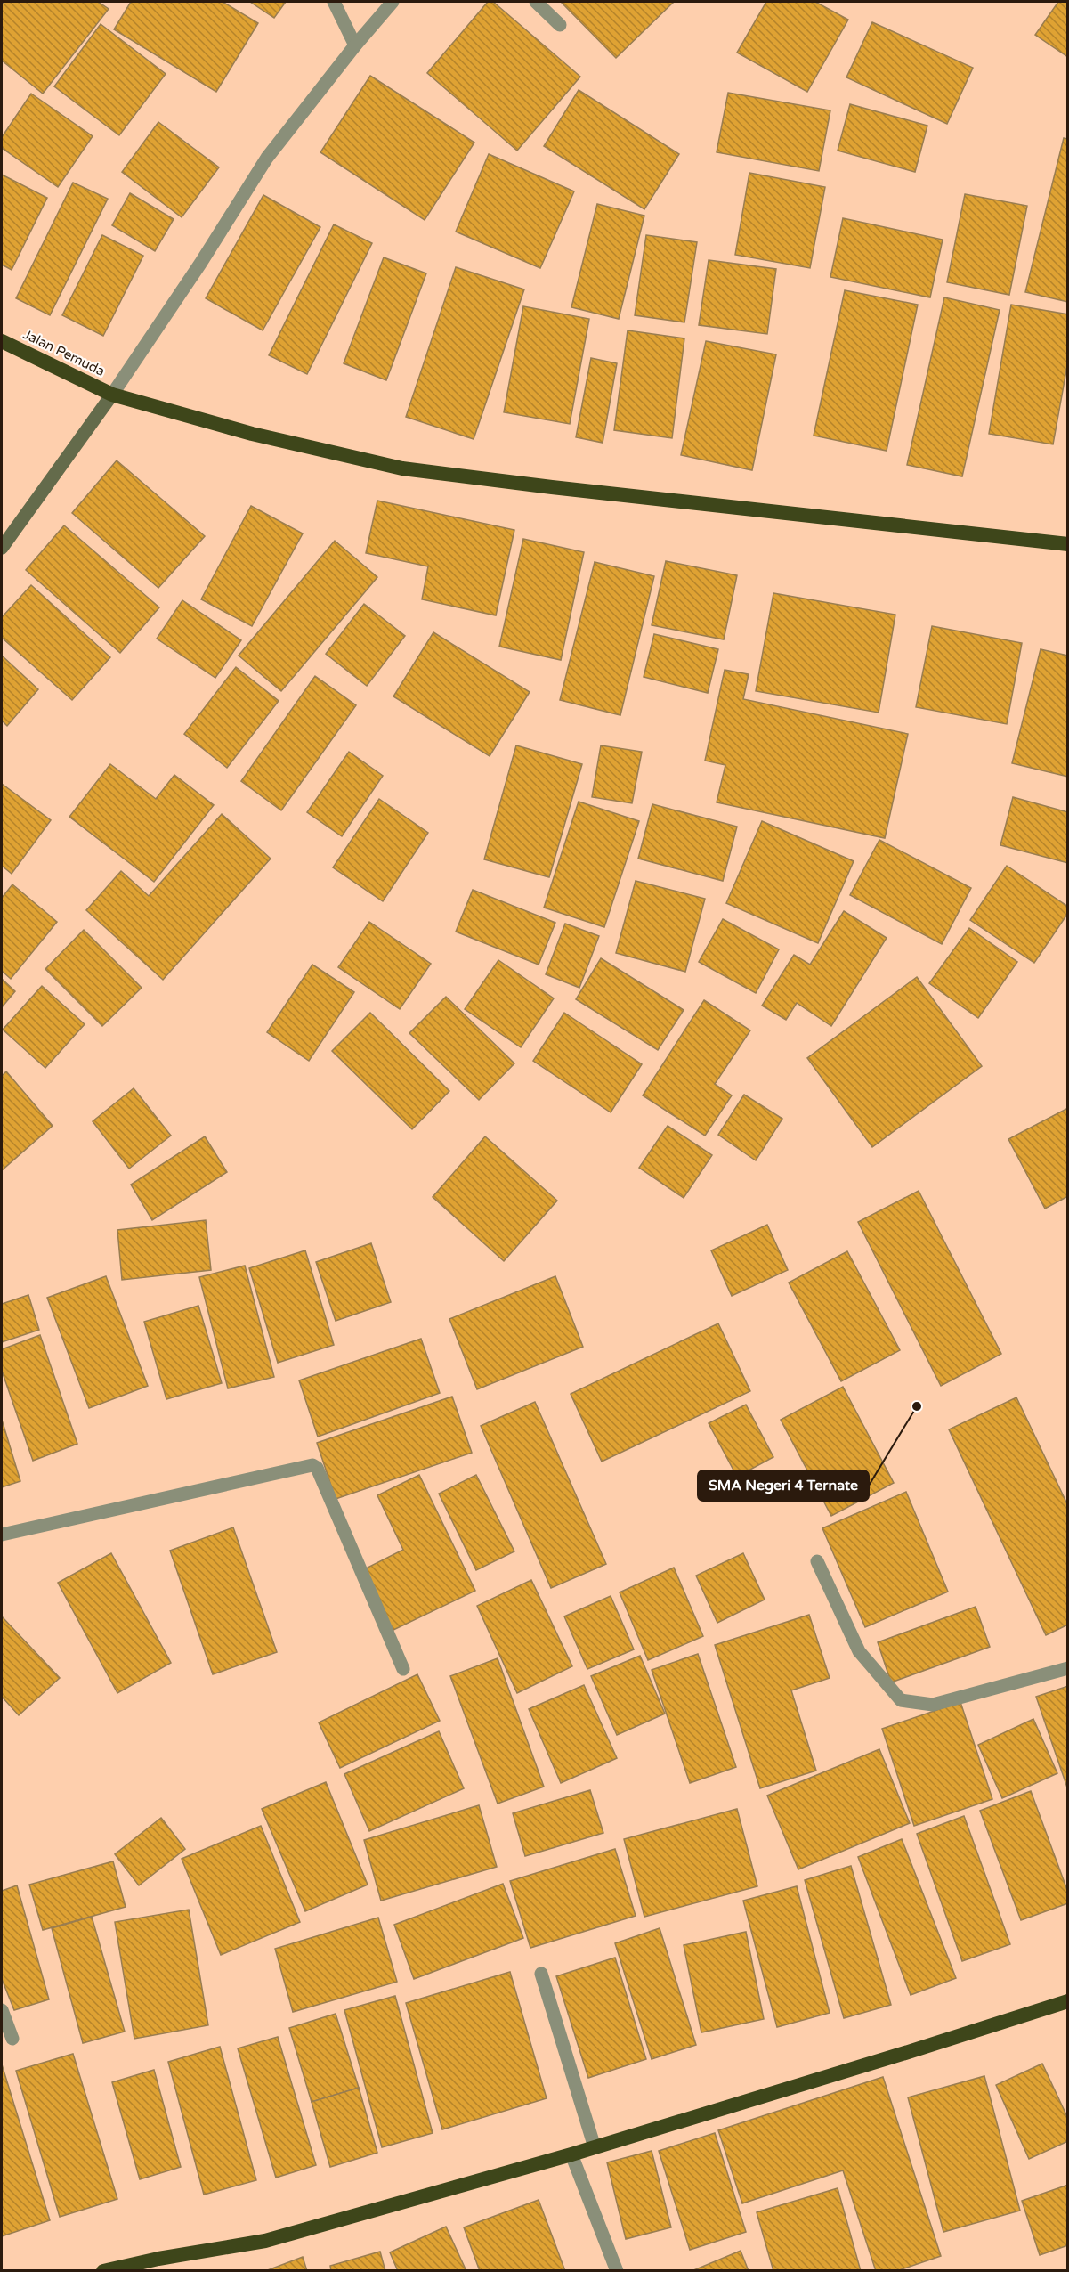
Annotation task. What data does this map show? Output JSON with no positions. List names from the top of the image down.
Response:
{
  "streets": {
    "highway": ["Jalan Pemuda"]
  },
  "places": ["SMA Negeri 4 Ternate"]
}
